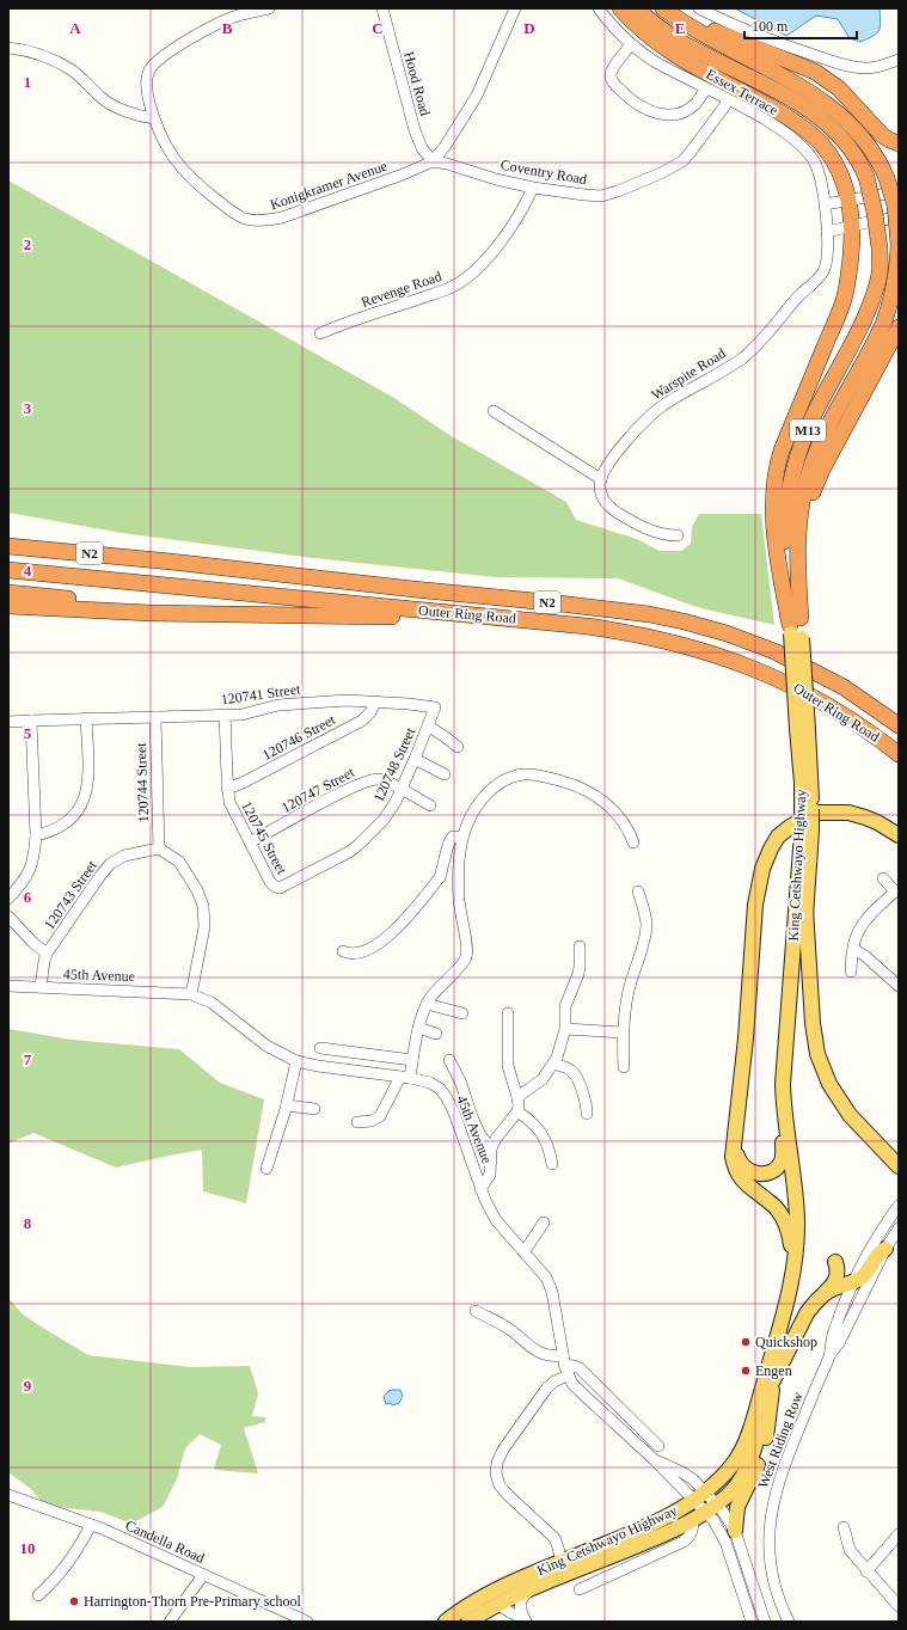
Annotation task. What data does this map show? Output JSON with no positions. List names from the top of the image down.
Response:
{
  "streets": {
    "highway": [
      "M13",
      "N2",
      "Outer Ring Road",
      "King Cetshwayo Highway"
    ],
    "street": [
      "Hood Road",
      "Essex Terrace",
      "Coventry Road",
      "Konigkramer Avenue",
      "Revenge Road",
      "Warspite Road",
      "120741 Street",
      "120746 Street",
      "120748 Street",
      "120744 Street",
      "120747 Street",
      "120745 Street",
      "120743 Street",
      "45th Avenue",
      "West Riding Row",
      "Candella Road"
    ]
  },
  "crossings": [
    ["Hood Road", "Coventry Road"],
    ["Hood Road", "Konigkramer Avenue"],
    ["Essex Terrace", "Coventry Road"],
    ["Essex Terrace", "Warspite Road"],
    ["Coventry Road", "Konigkramer Avenue"],
    ["Coventry Road", "Revenge Road"],
    ["120741 Street", "120746 Street"],
    ["120741 Street", "120748 Street"],
    ["120741 Street", "120744 Street"],
    ["120741 Street", "120745 Street"],
    ["120746 Street", "120745 Street"],
    ["120748 Street", "120747 Street"],
    ["120748 Street", "120745 Street"],
    ["120744 Street", "120743 Street"],
    ["120747 Street", "120745 Street"],
    ["King Cetshwayo Highway", "45th Avenue"]
  ],
  "places": ["Quickshop", "Engen", "Harrington-Thorn Pre-Primary school"],
  "scale_bar": "100 m",
  "grid": {
    "columns": [
      "A",
      "B",
      "C",
      "D",
      "E"
    ],
    "rows": [
      "1",
      "2",
      "3",
      "4",
      "5",
      "6",
      "7",
      "8",
      "9",
      "10"
    ]
  }
}
